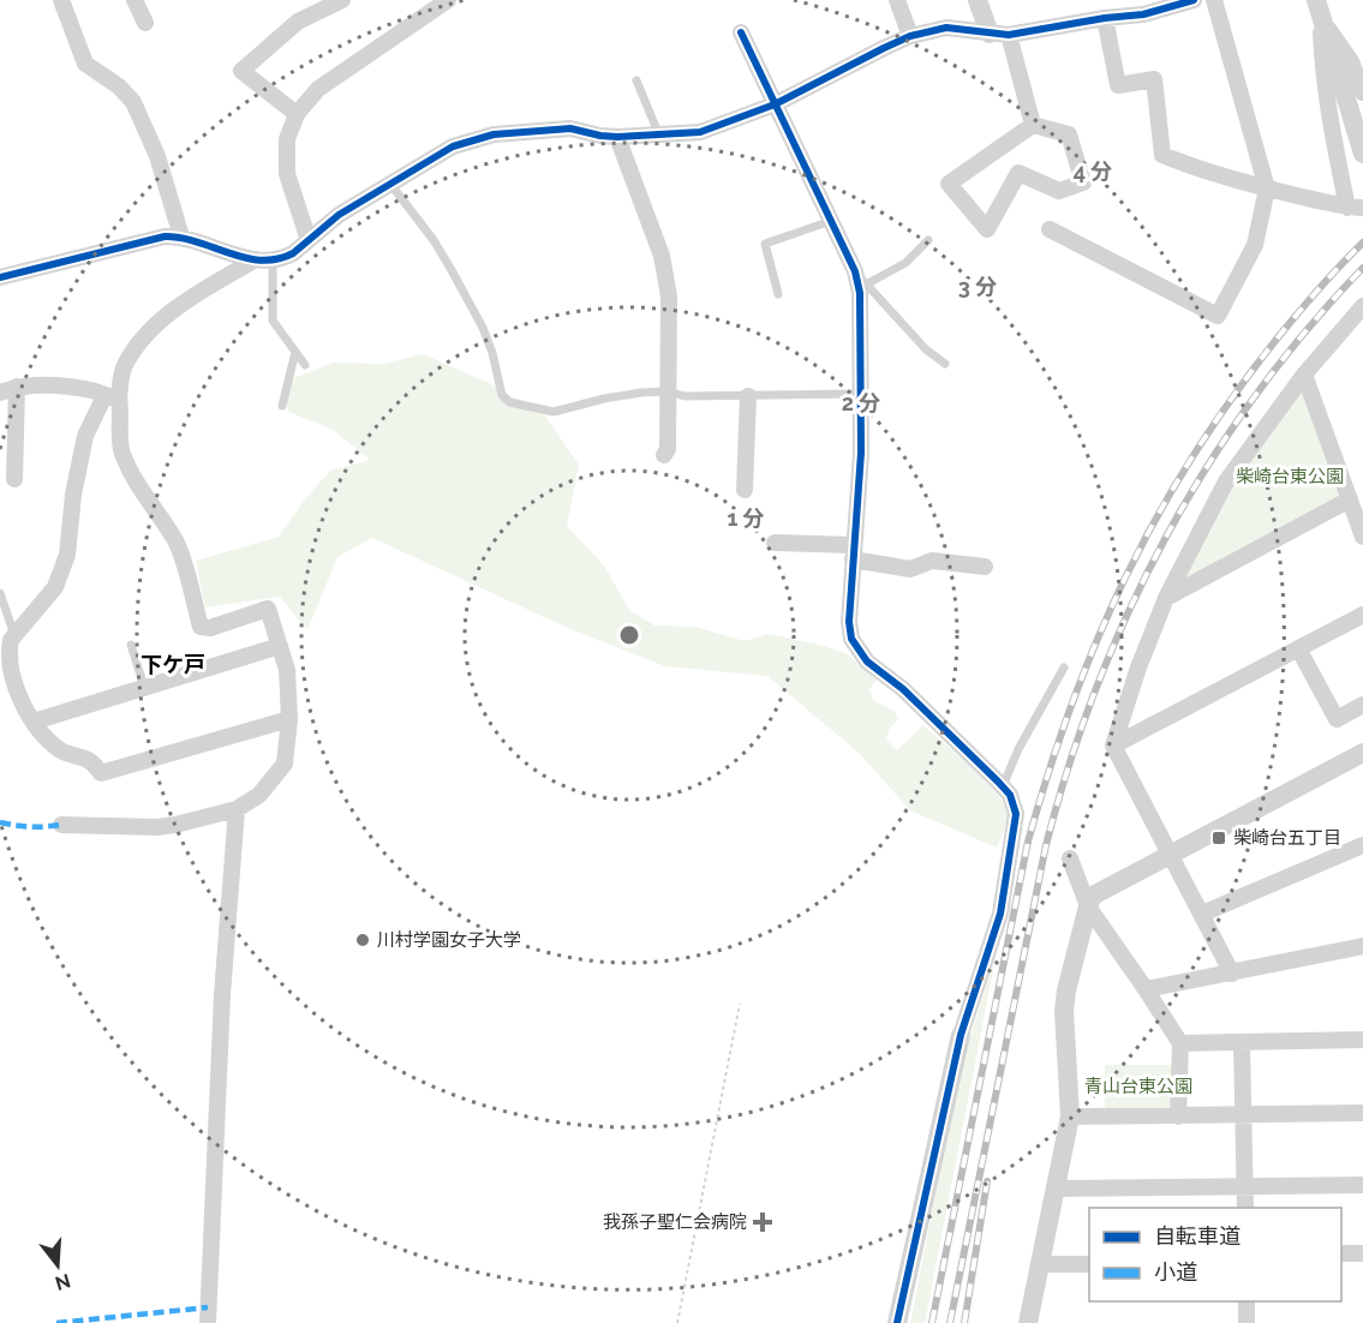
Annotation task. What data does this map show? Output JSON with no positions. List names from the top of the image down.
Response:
{
  "districts": ["下ケ戸"],
  "parks": ["柴崎台東公園", "青山台東公園"],
  "places": {
    "transit": ["柴崎台五丁目"],
    "other": ["川村学園女子大学"],
    "health": ["我孫子聖仁会病院"]
  },
  "legend": ["自転車道", "小道"],
  "north": "bottom",
  "rings": [
    "4 分",
    "3 分",
    "2 分",
    "1 分"
  ]
}
